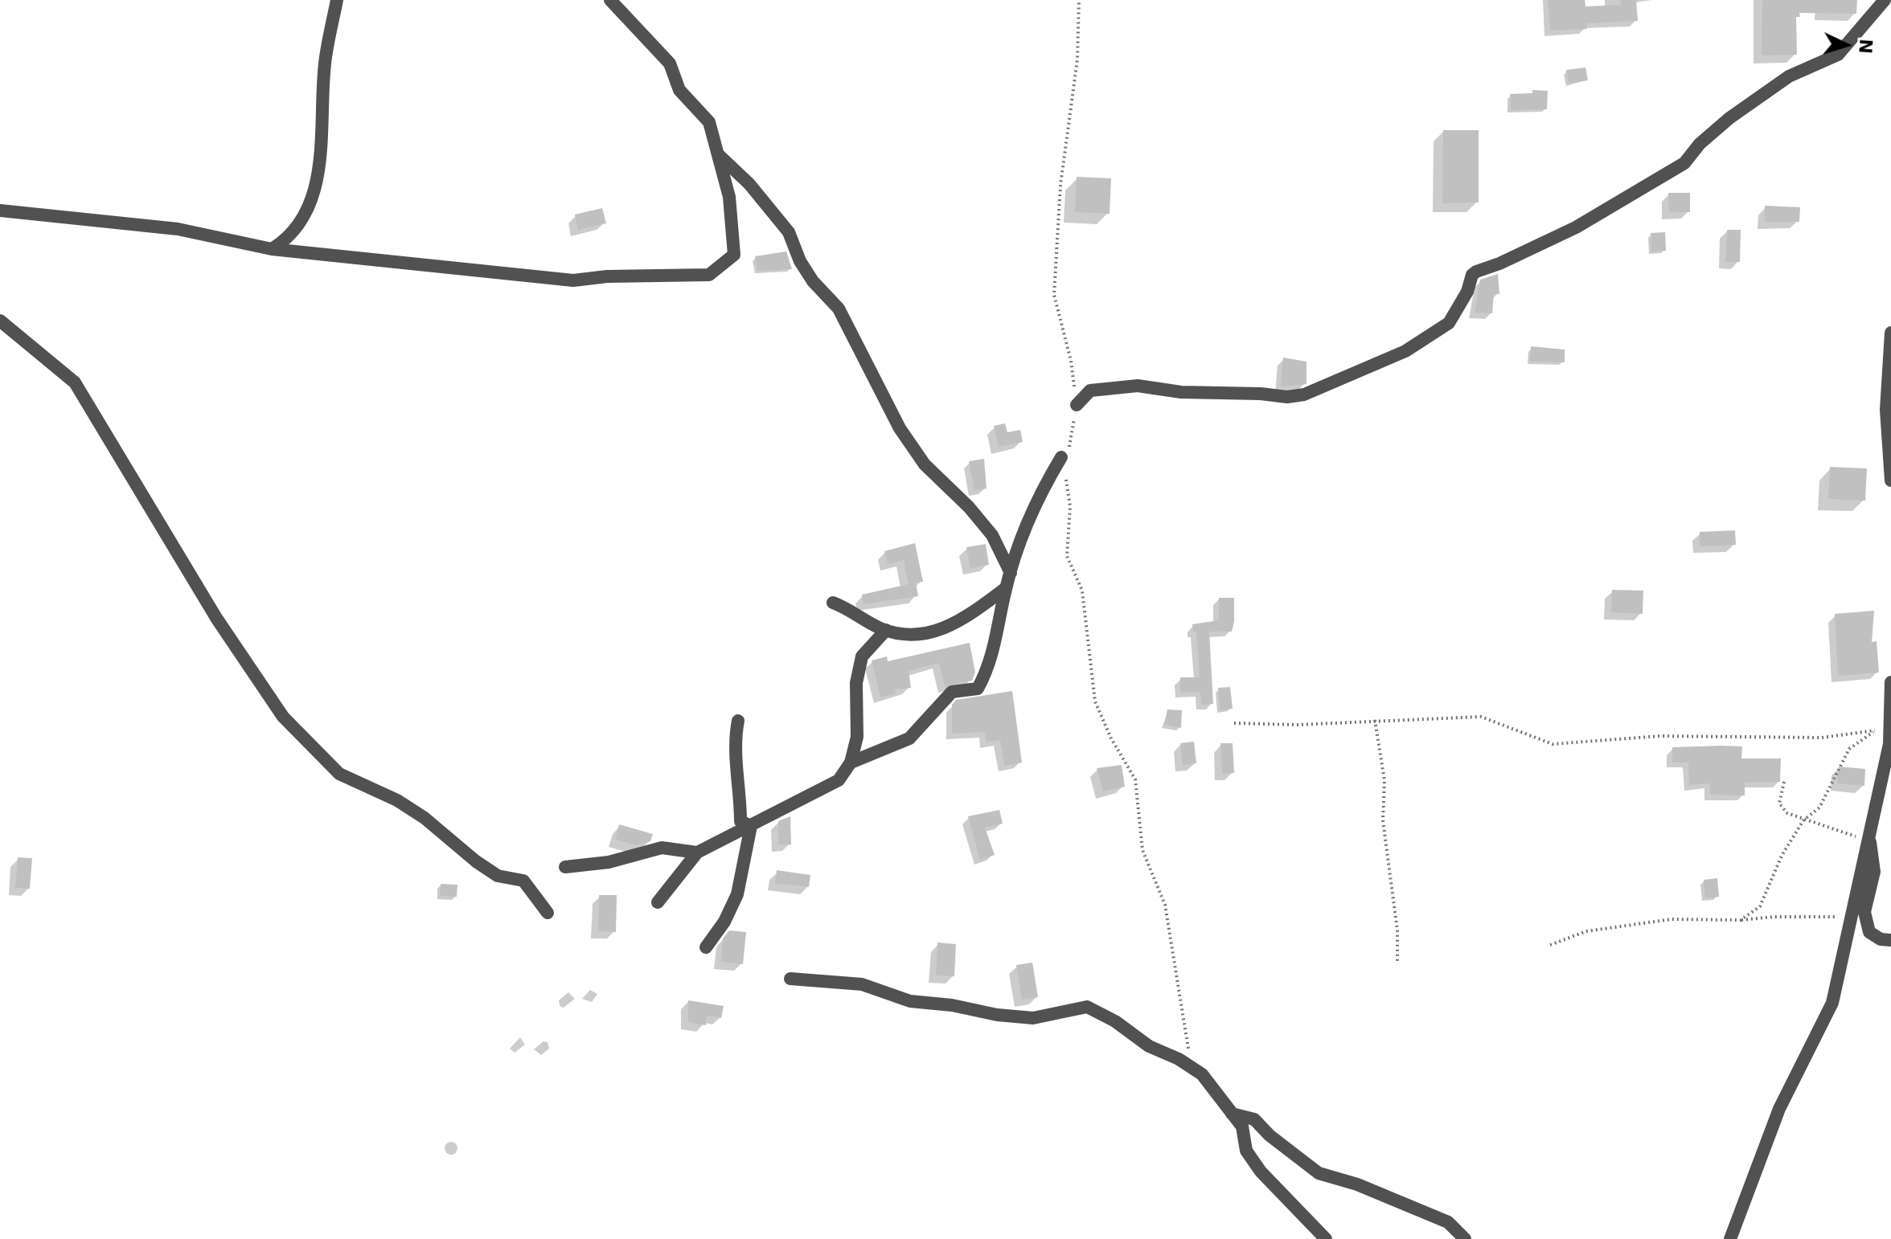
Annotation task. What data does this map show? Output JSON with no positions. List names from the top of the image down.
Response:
{
  "north": "right"
}
